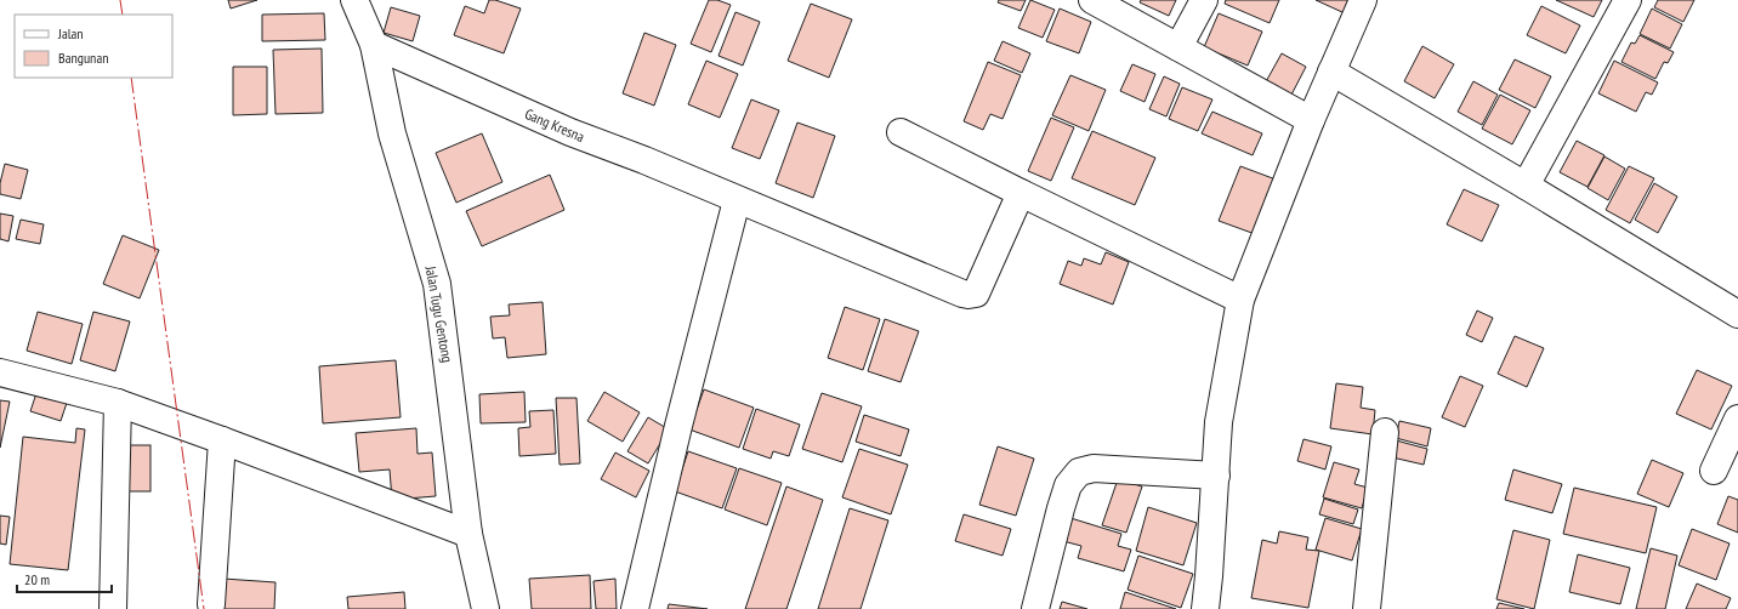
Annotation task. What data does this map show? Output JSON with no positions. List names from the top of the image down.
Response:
{
  "streets": {
    "street": ["Gang Kresna", "Jalan Tugu Gentong"]
  },
  "crossings": [
    ["Gang Kresna", "Jalan Tugu Gentong"]
  ],
  "legend": ["Jalan", "Bangunan"],
  "scale_bar": "20 m"
}
